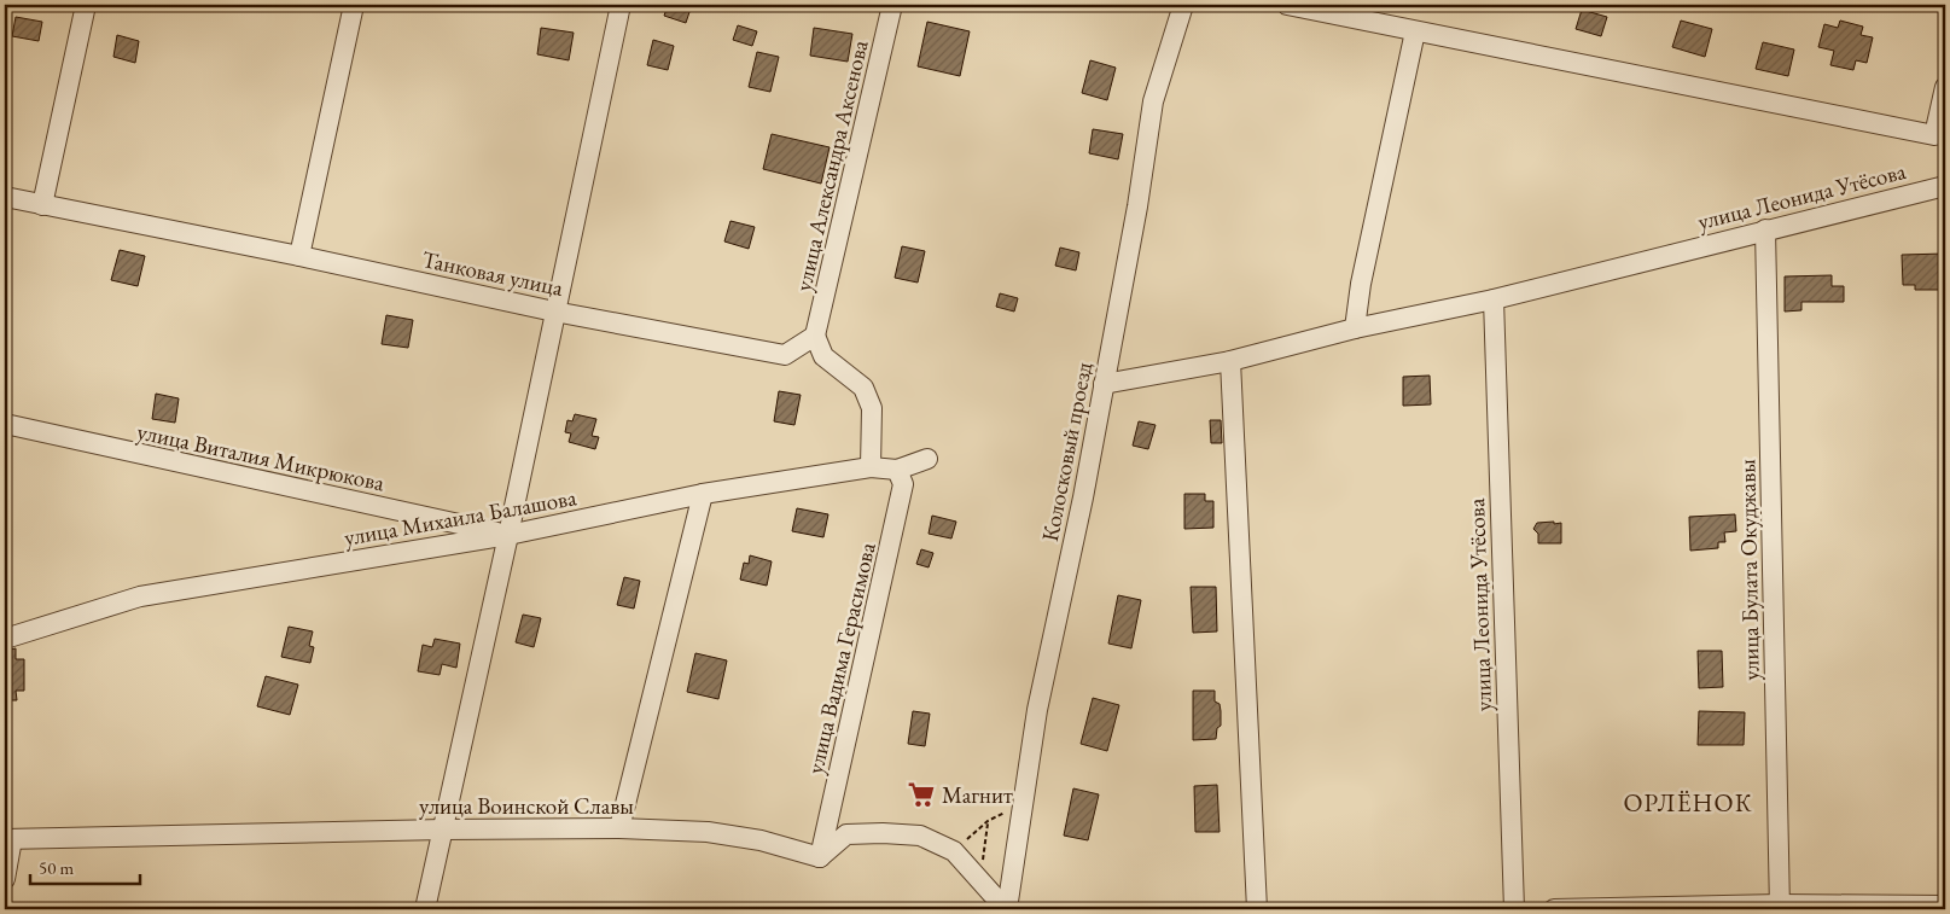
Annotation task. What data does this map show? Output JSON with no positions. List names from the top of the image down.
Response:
{
  "streets": {
    "street": [
      "улица Александра Аксенова",
      "улица Леонида Утёсова",
      "Танковая улица",
      "Колосковый проезд",
      "улица Виталия Микрюкова",
      "улица Михаила Балашова",
      "улица Булата Окуджавы",
      "улица Вадима Герасимова",
      "улица Воинской Славы"
    ]
  },
  "crossings": [
    ["улица Александра Аксенова", "Танковая улица"],
    ["улица Леонида Утёсова", "Колосковый проезд"],
    ["улица Леонида Утёсова", "улица Булата Окуджавы"],
    ["улица Виталия Микрюкова", "улица Михаила Балашова"],
    ["улица Михаила Балашова", "улица Вадима Герасимова"],
    ["улица Вадима Герасимова", "улица Воинской Славы"]
  ],
  "districts": ["ОРЛЁНОК"],
  "places": {
    "supermarket": ["Магнит"]
  },
  "scale_bar": "50 m"
}
